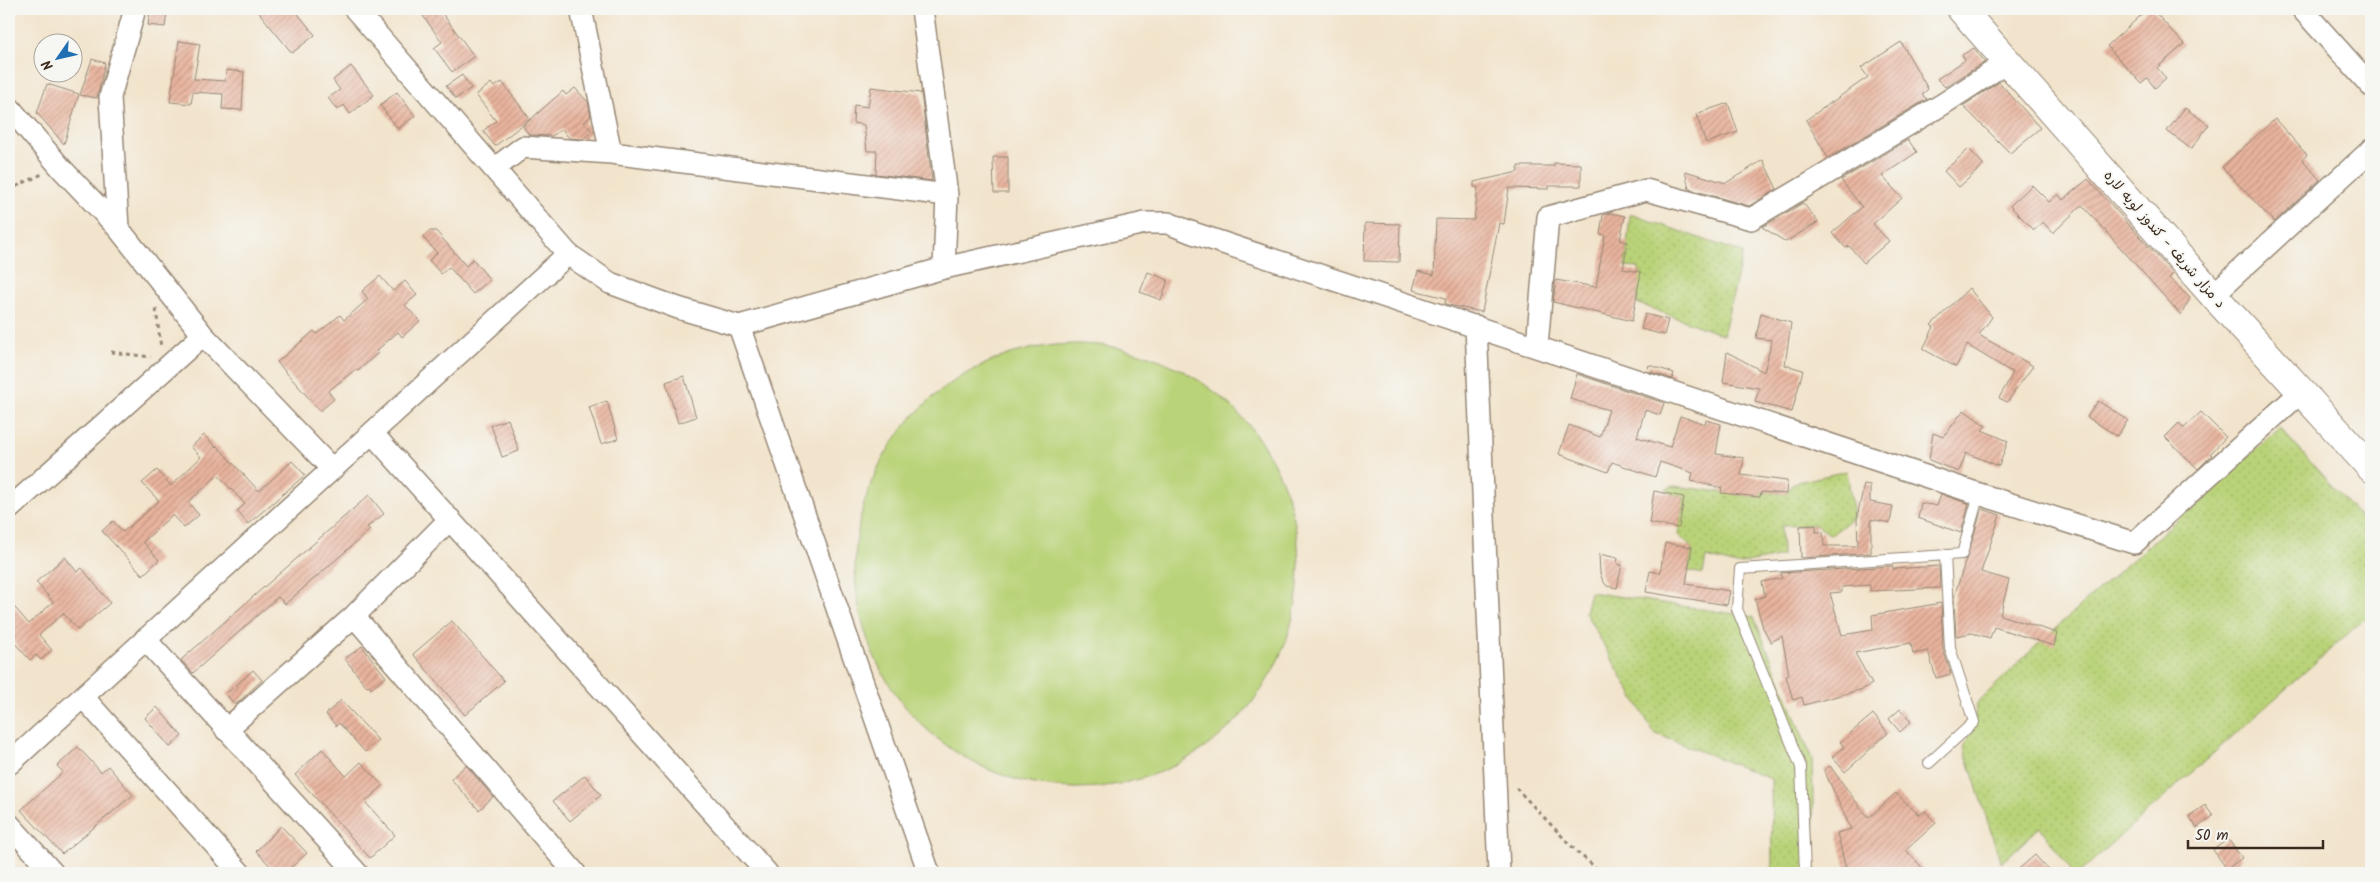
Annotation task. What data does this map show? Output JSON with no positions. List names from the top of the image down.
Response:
{
  "streets": {
    "main road": ["د مزار شریف - کندوز لویه لاره"]
  },
  "scale_bar": "50 m",
  "north": "bottom left"
}
